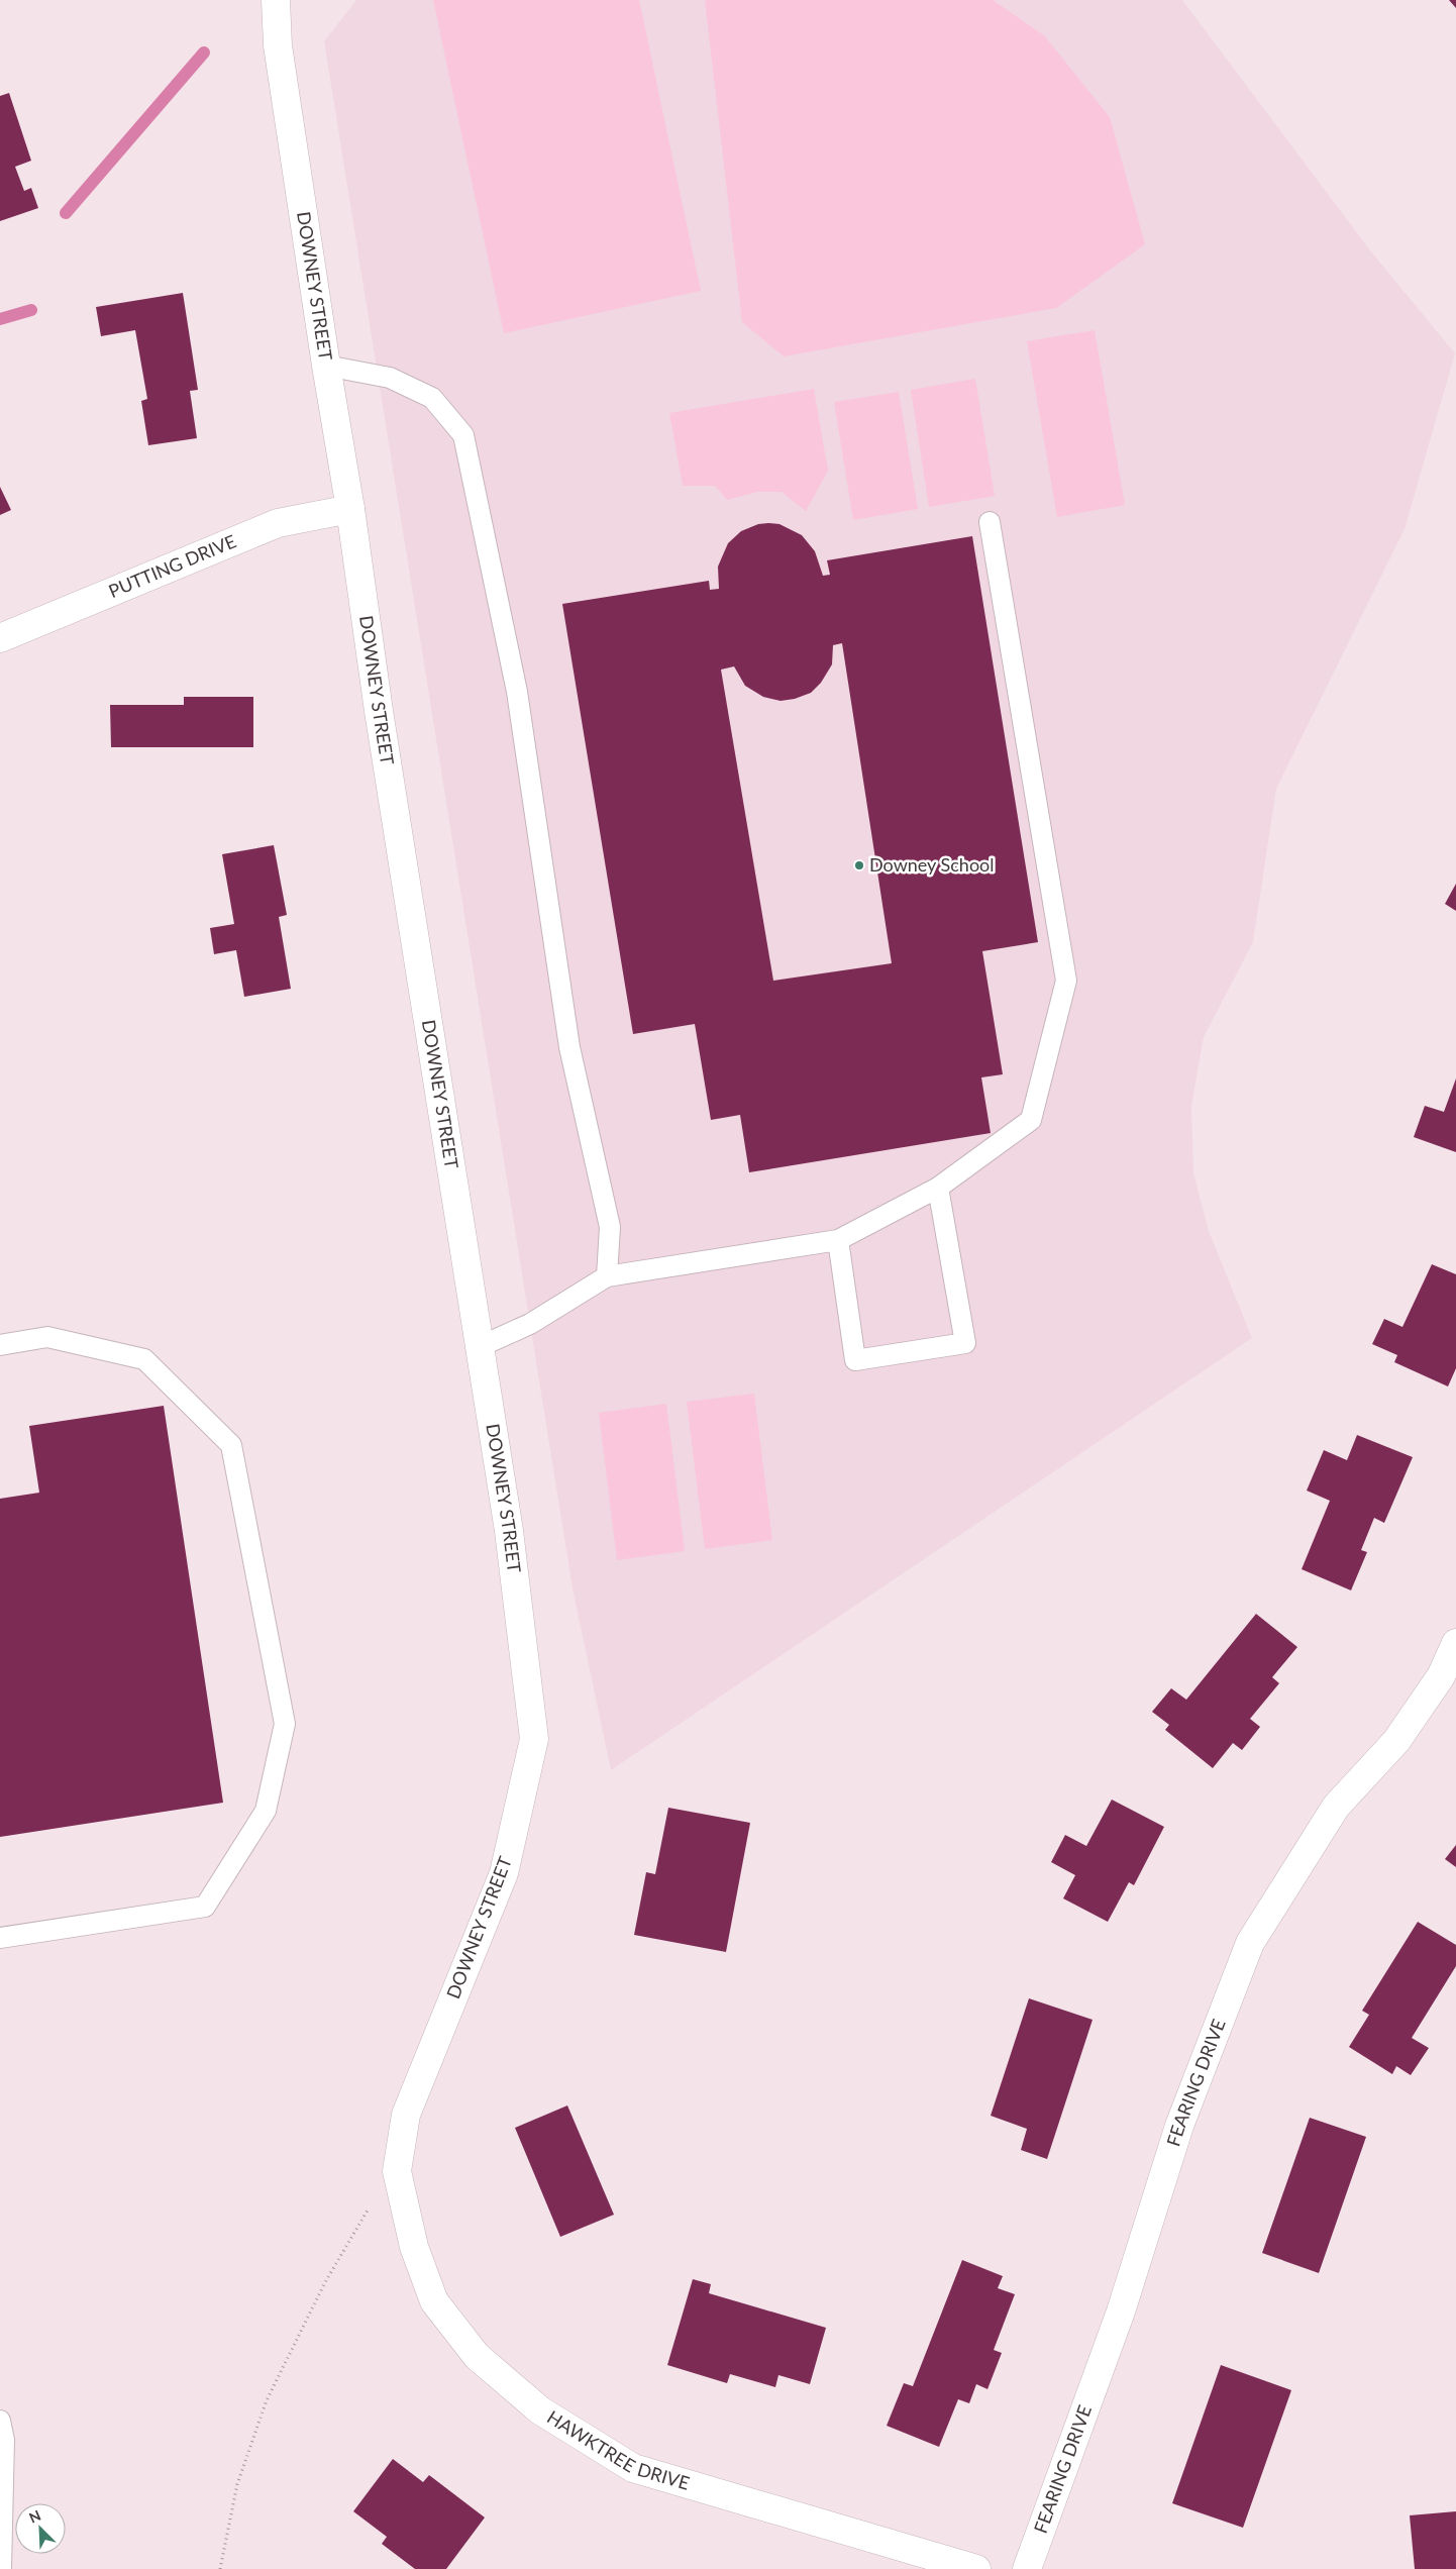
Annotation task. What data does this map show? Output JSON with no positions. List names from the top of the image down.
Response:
{
  "streets": {
    "street": [
      "DOWNEY STREET",
      "PUTTING DRIVE",
      "FEARING DRIVE",
      "HAWKTREE DRIVE"
    ]
  },
  "crossings": [
    ["DOWNEY STREET", "PUTTING DRIVE"],
    ["DOWNEY STREET", "HAWKTREE DRIVE"]
  ],
  "places": ["Downey School"],
  "north": "top left"
}
